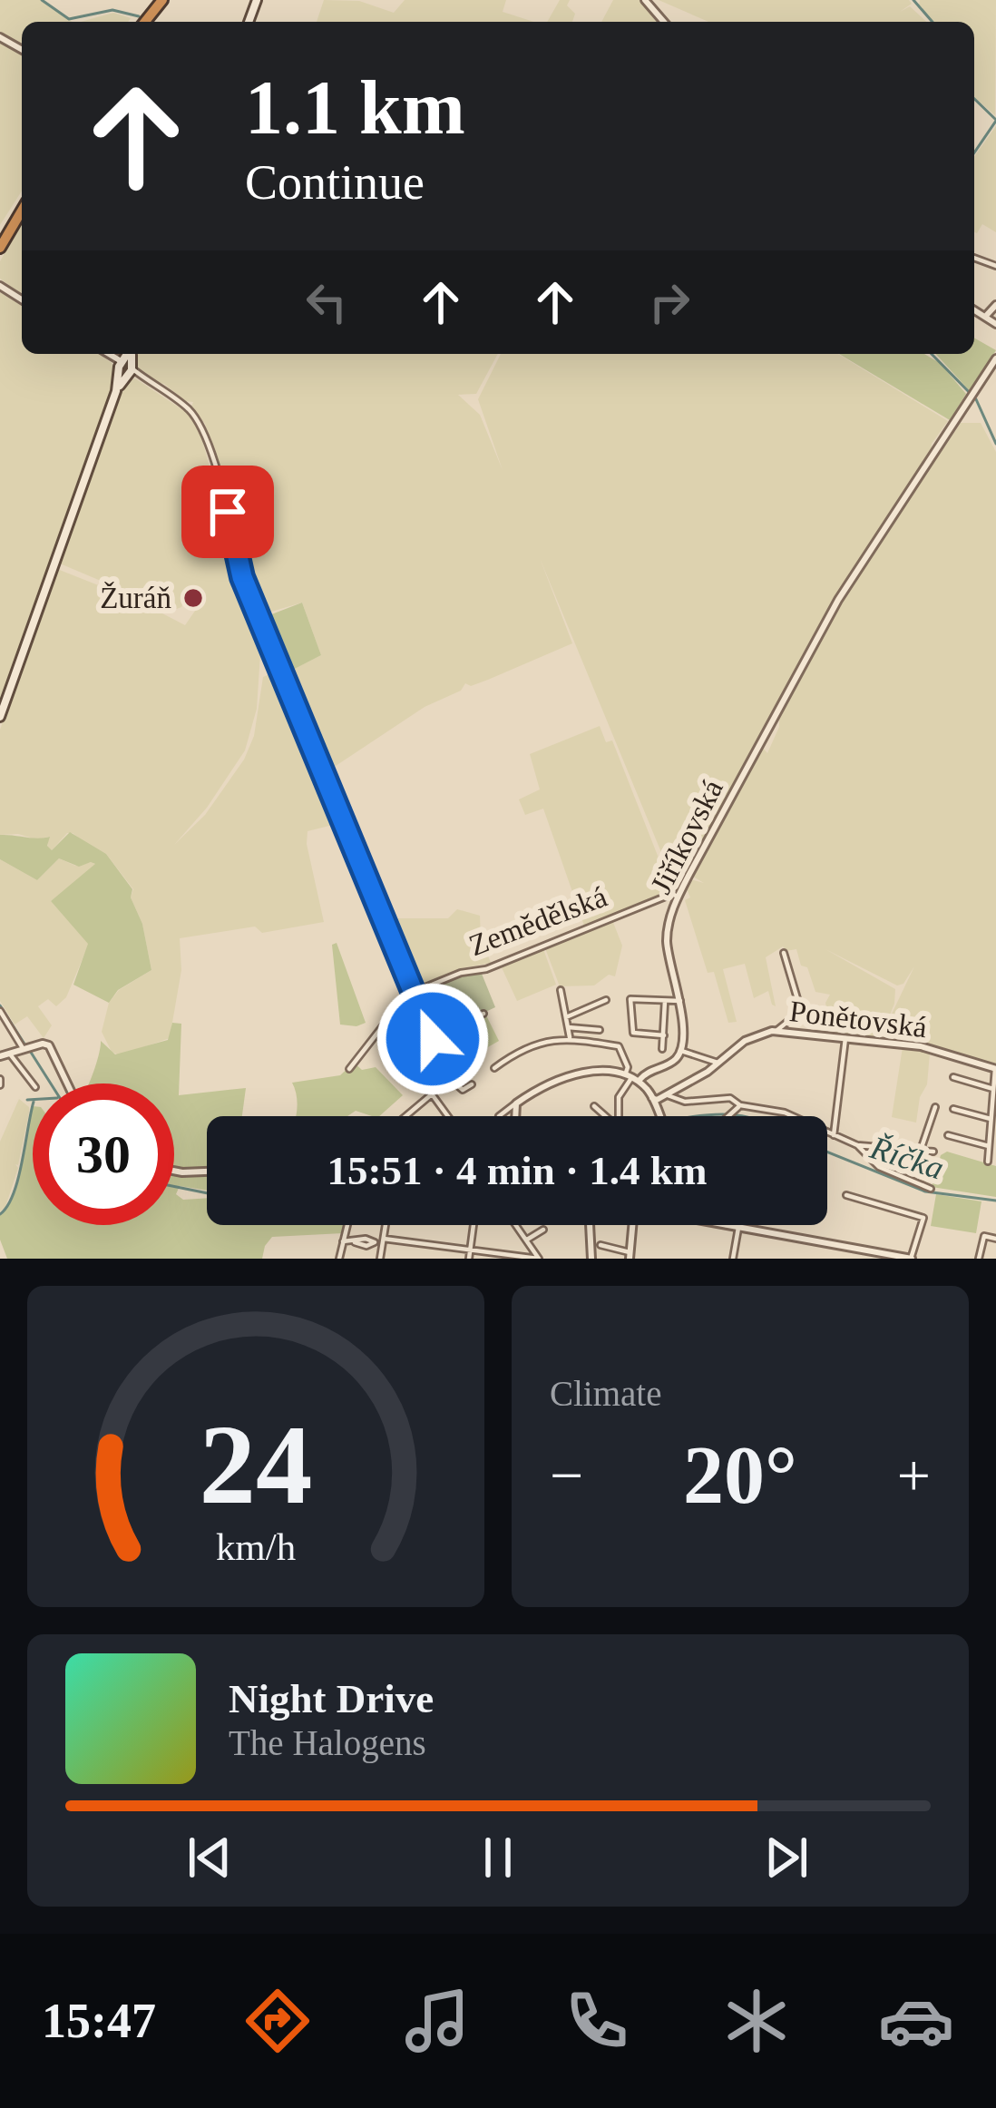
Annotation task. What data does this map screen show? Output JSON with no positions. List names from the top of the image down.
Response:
{
  "streets": {
    "street": ["Jiříkovská", "Zemědělská", "Ponětovská"]
  },
  "crossings": [
    ["Jiříkovská", "Zemědělská"]
  ],
  "water": ["Říčka"],
  "places": ["Žuráň"],
  "page": {
    "turn": ["1.1 km", "Continue"],
    "limit": "30",
    "trip": "15:51 · 4 min · 1.4 km",
    "tile": "Climate",
    "heat": ["−", "20°", "+"],
    "song": ["Night Drive", "The Halogens"],
    "tabs": "15:47",
    "gauge": ["24", "km/h"]
  }
}
